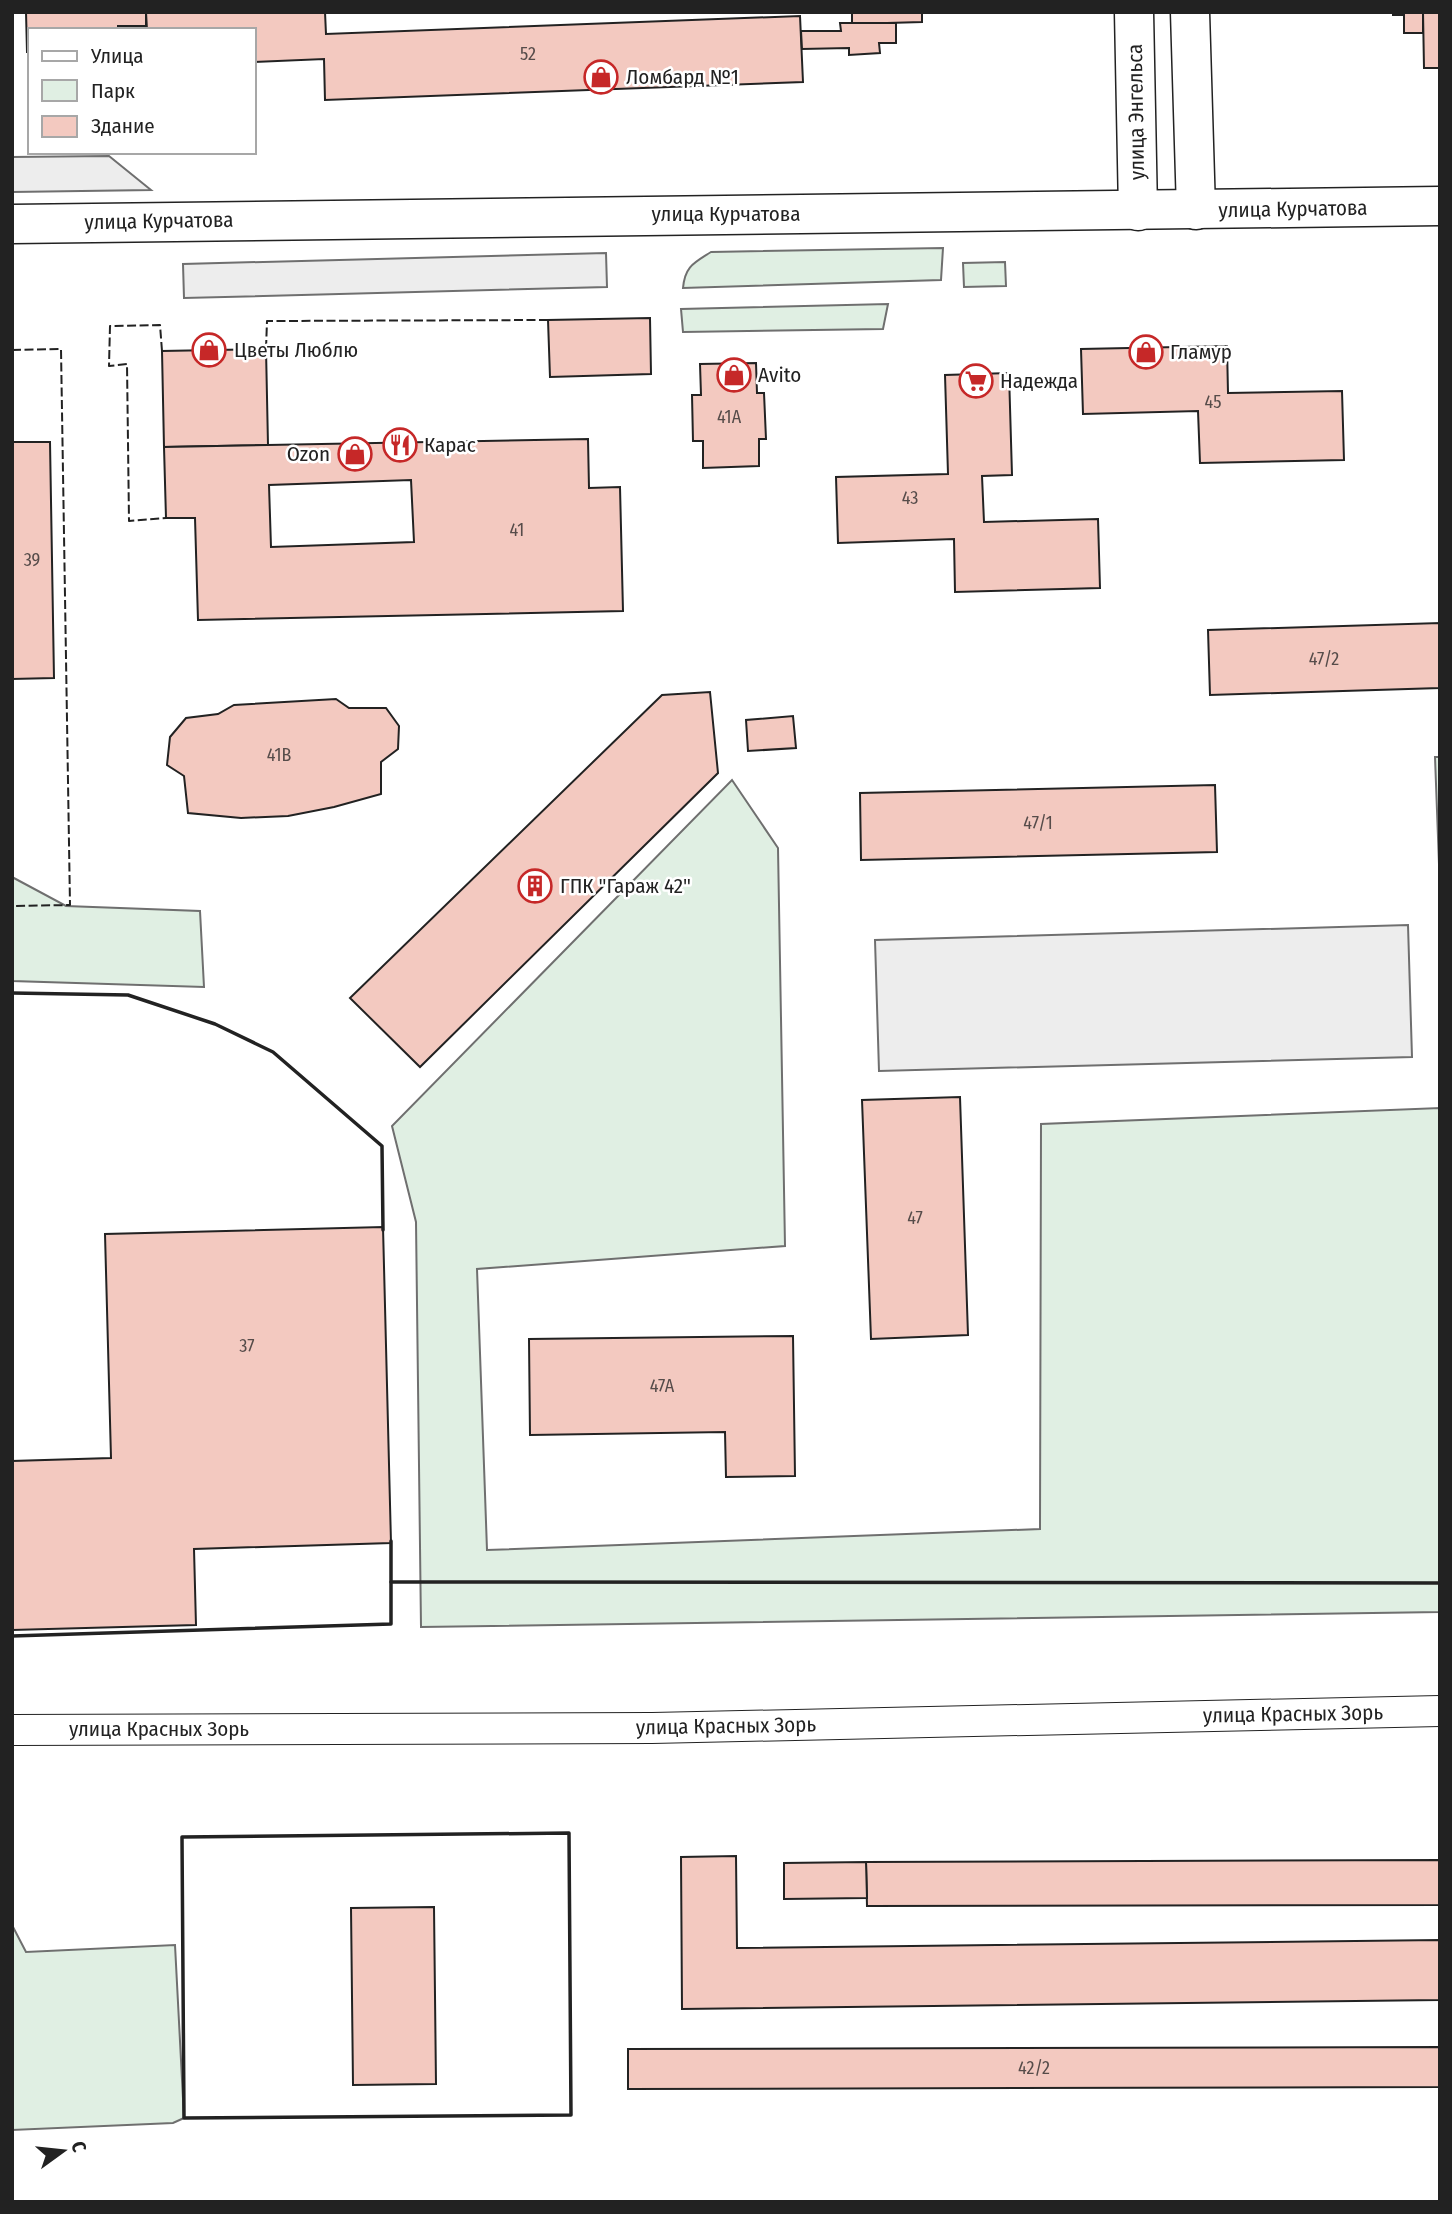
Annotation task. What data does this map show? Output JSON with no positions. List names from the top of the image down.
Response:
{
  "streets": {
    "main road": ["улица Энгельса", "улица Курчатова"],
    "street": ["улица Красных Зорь"]
  },
  "crossings": [
    ["улица Энгельса", "улица Курчатова"]
  ],
  "places": {
    "shop": [
      "Ломбард №1",
      "Цветы Люблю",
      "Гламур",
      "Avito",
      "Ozon"
    ],
    "supermarket": ["Надежда"],
    "restaurant": ["Карас"],
    "building": ["ГПК \"Гараж 42\""]
  },
  "house_numbers": [
    "52",
    "45",
    "41А",
    "43",
    "41",
    "39",
    "47/2",
    "41В",
    "47/1",
    "47",
    "37",
    "47А",
    "42/2"
  ],
  "legend": ["Улица", "Парк", "Здание"],
  "north": "right"
}
